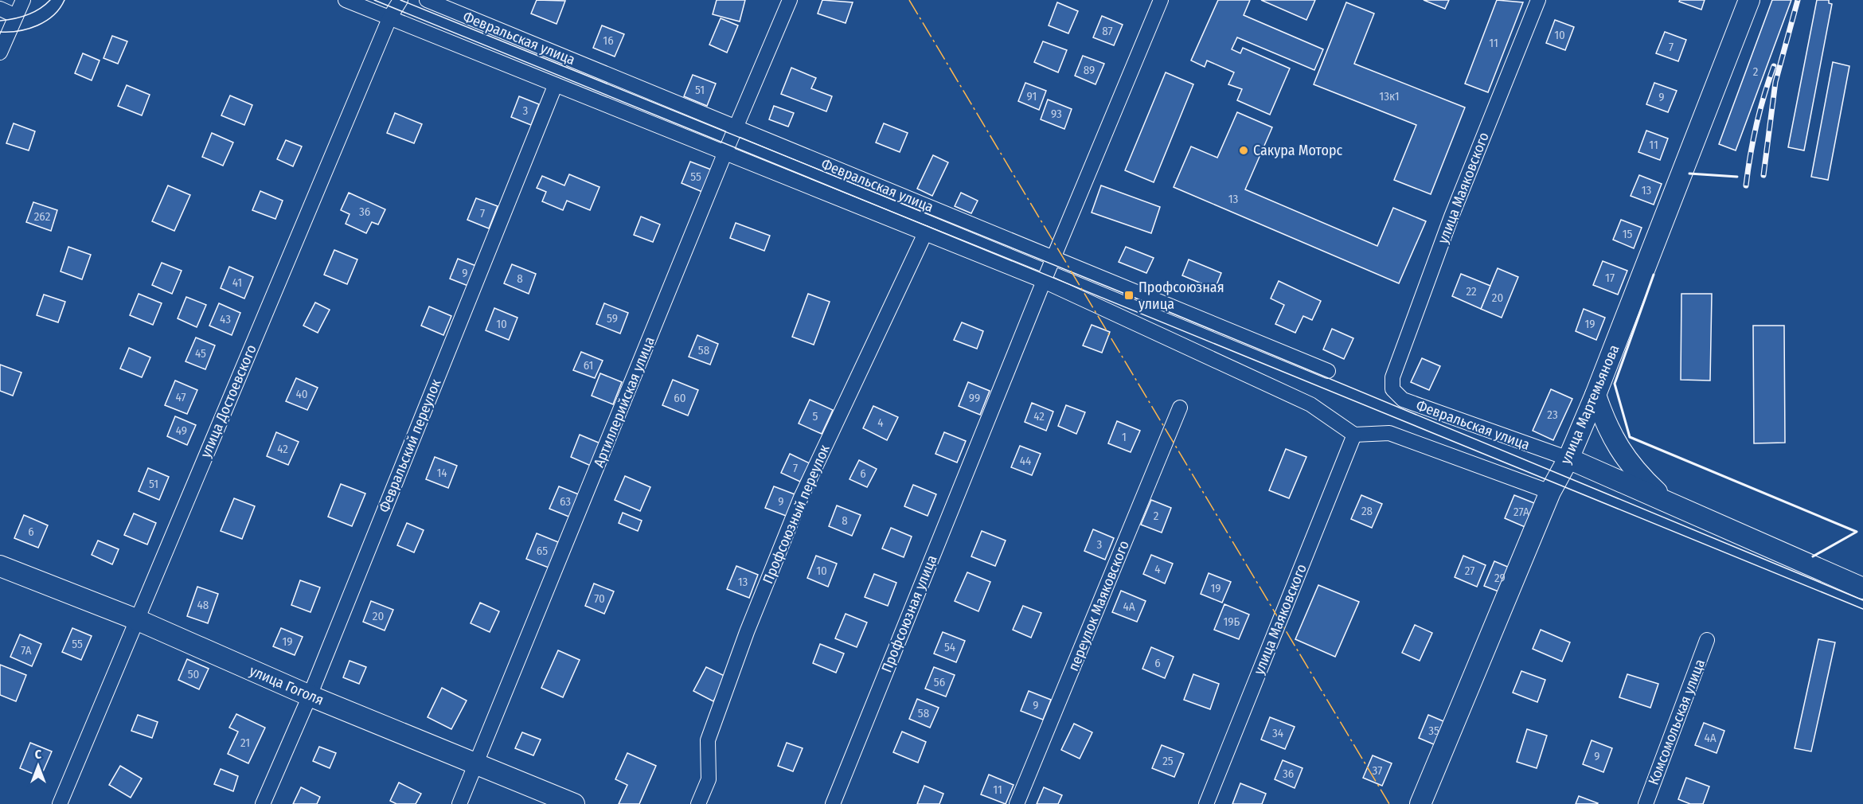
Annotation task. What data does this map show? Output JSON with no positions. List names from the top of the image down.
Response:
{
  "streets": {
    "main road": ["улица Мартемьянова", "улица Гоголя"],
    "street": [
      "Февральская улица",
      "улица Маяковского",
      "улица Достоевского",
      "Артиллерийская улица",
      "Февральский переулок",
      "Профсоюзный переулок",
      "переулок Маяковского",
      "Профсоюзная улица",
      "Комсомольская улица"
    ]
  },
  "crossings": [
    ["Февральская улица", "улица Маяковского"],
    ["Февральская улица", "Артиллерийская улица"],
    ["Февральская улица", "улица Мартемьянова"],
    ["Февральская улица", "Профсоюзная улица"],
    ["улица Достоевского", "улица Гоголя"],
    ["Артиллерийская улица", "улица Гоголя"],
    ["Февральский переулок", "улица Гоголя"]
  ],
  "places": {
    "other": ["Сакура Моторс"],
    "transit": ["Профсоюзная улица"]
  },
  "house_numbers": [
    "87",
    "10",
    "16",
    "11",
    "7",
    "89",
    "2",
    "51",
    "91",
    "13к1",
    "9",
    "3",
    "93",
    "11",
    "55",
    "13",
    "13",
    "36",
    "7",
    "262",
    "15",
    "9",
    "17",
    "8",
    "41",
    "22",
    "20",
    "59",
    "43",
    "10",
    "19",
    "58",
    "45",
    "61",
    "40",
    "47",
    "60",
    "99",
    "23",
    "5",
    "42",
    "4",
    "49",
    "1",
    "42",
    "44",
    "7",
    "14",
    "6",
    "51",
    "63",
    "9",
    "28",
    "27А",
    "2",
    "8",
    "6",
    "3",
    "65",
    "4",
    "10",
    "27",
    "29",
    "13",
    "19",
    "70",
    "48",
    "4А",
    "20",
    "19Б",
    "19",
    "55",
    "54",
    "7А",
    "6",
    "50",
    "56",
    "9",
    "58",
    "35",
    "34",
    "4А",
    "21",
    "9",
    "25",
    "37",
    "36",
    "11"
  ],
  "north": "top"
}
